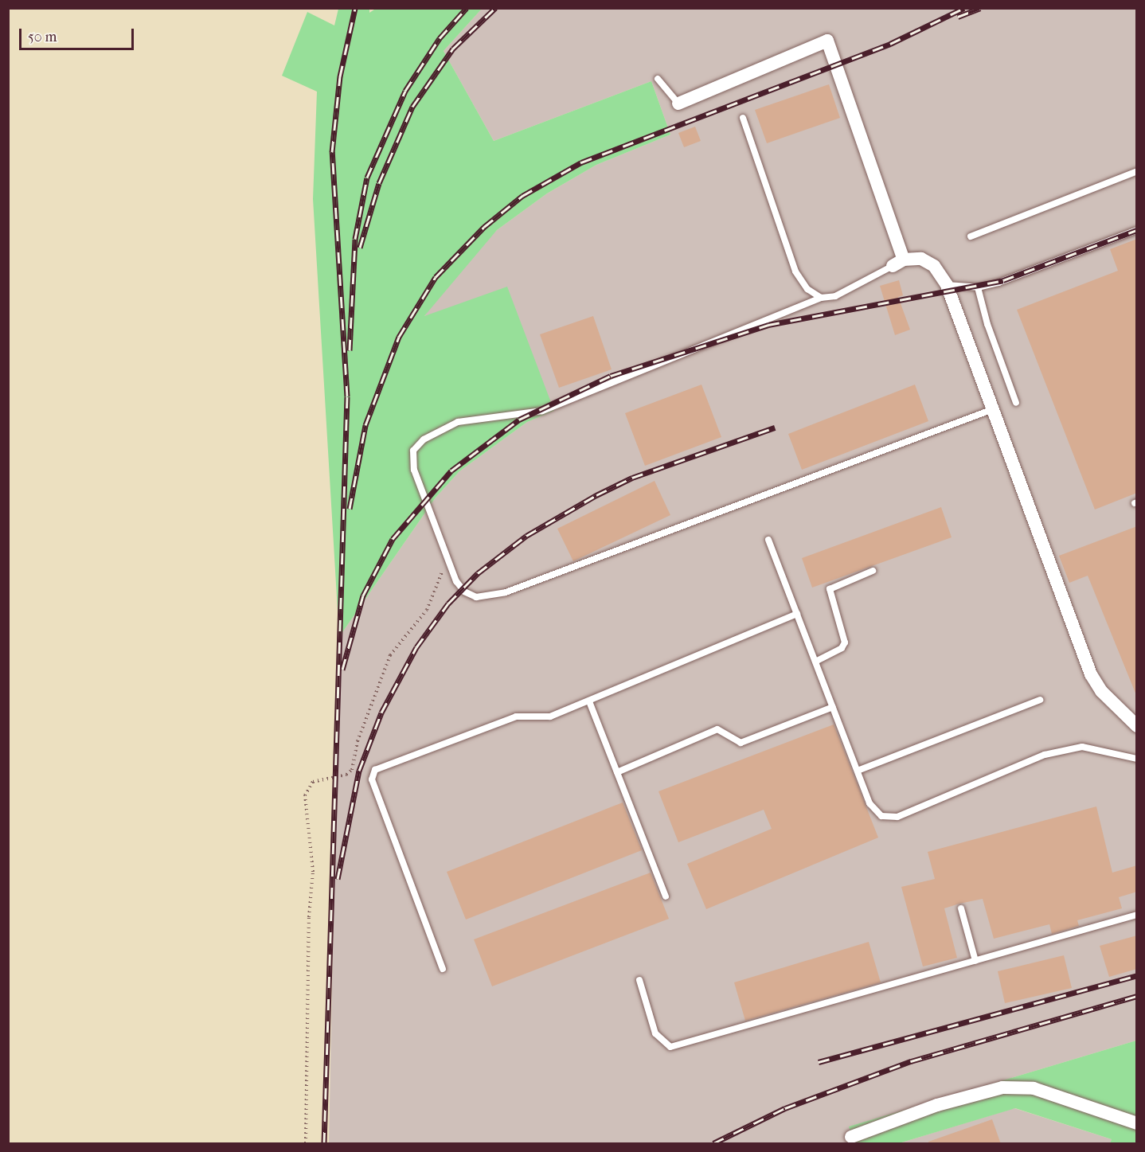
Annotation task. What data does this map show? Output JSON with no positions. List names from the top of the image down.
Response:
{
  "scale_bar": "50 m"
}
